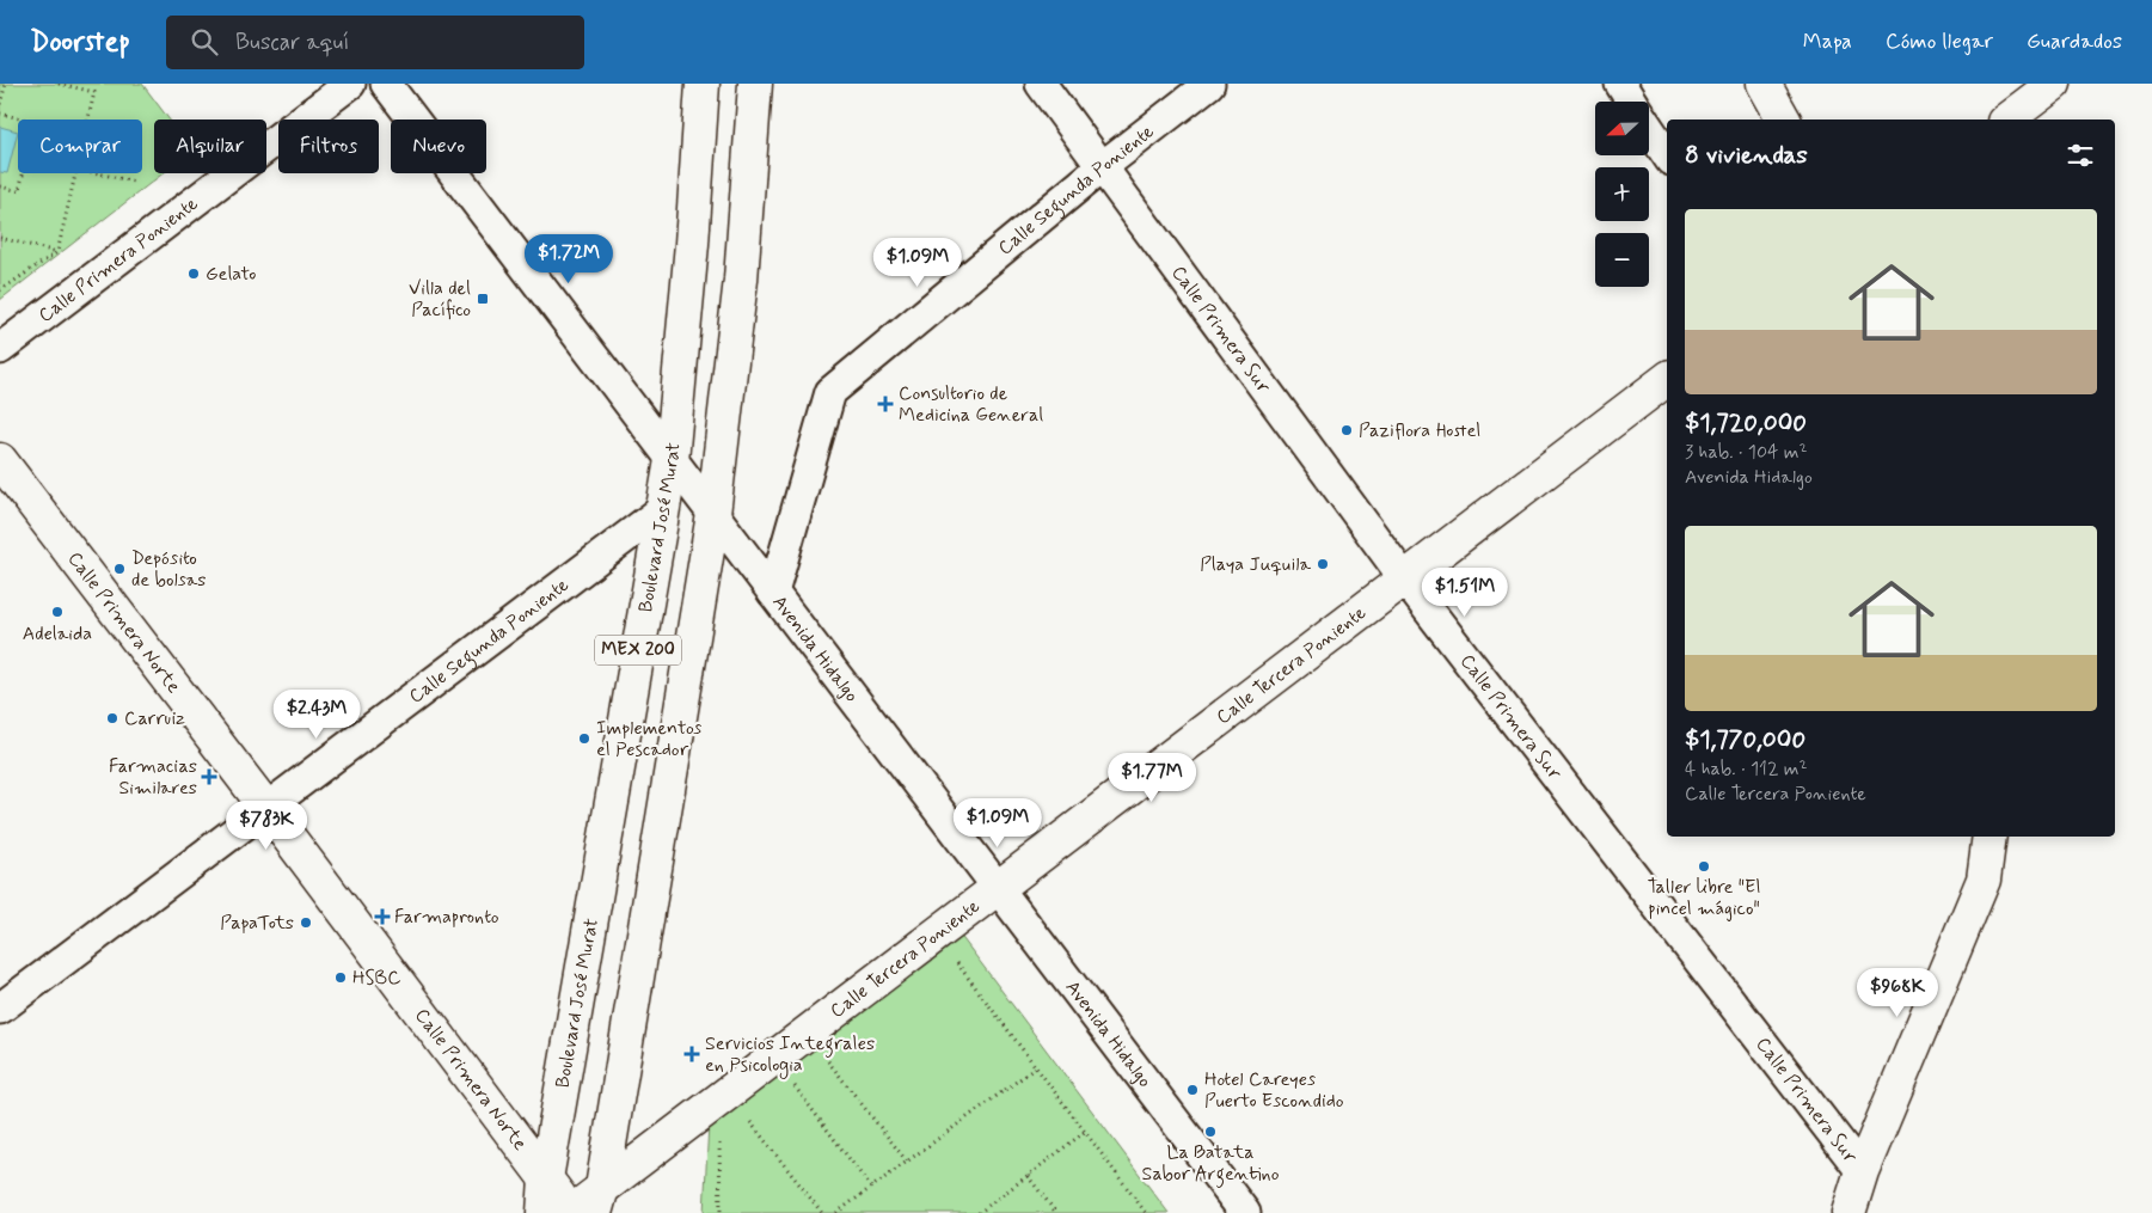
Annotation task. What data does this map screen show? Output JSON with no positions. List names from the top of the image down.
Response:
{
  "streets": {
    "main road": [
      "Boulevard José Murat",
      "Calle Primera Norte",
      "MEX 200",
      "Calle Tercera Poniente"
    ],
    "street": [
      "Calle Segunda Poniente",
      "Calle Primera Poniente",
      "Calle Primera Sur",
      "Avenida Hidalgo"
    ]
  },
  "crossings": [
    ["Calle Segunda Poniente", "Calle Primera Sur"],
    ["Calle Segunda Poniente", "Boulevard José Murat"],
    ["Calle Segunda Poniente", "Calle Primera Norte"],
    ["Calle Segunda Poniente", "Avenida Hidalgo"],
    ["Calle Primera Sur", "Calle Tercera Poniente"],
    ["Boulevard José Murat", "Calle Primera Norte"],
    ["Boulevard José Murat", "Avenida Hidalgo"],
    ["Boulevard José Murat", "MEX 200"],
    ["Boulevard José Murat", "Calle Tercera Poniente"],
    ["Avenida Hidalgo", "MEX 200"],
    ["Avenida Hidalgo", "Calle Tercera Poniente"],
    ["MEX 200", "Calle Tercera Poniente"]
  ],
  "places": {
    "other": [
      "Gelato",
      "Paziflora Hostel",
      "Playa Juquila",
      "Depósito de bolsas",
      "Adelaida",
      "Carruiz",
      "Implementos el Pescador",
      "Taller libre \"El pincel mágico\"",
      "PapaTots",
      "HSBC",
      "Hotel Careyes Puerto Escondido",
      "La Batata Sabor Argentino"
    ],
    "transit": ["Villa del Pacífico"],
    "health": [
      "Consultorio de Medicina General",
      "Farmacias Similares",
      "Farmapronto",
      "Servicios Integrales en Psicologia"
    ]
  },
  "north": "left",
  "page": {
    "header": "Doorstep",
    "search": "Buscar aquí",
    "nav": ["Mapa", "Cómo llegar", "Guardados"],
    "map_buttons": ["+", "−"],
    "chip": [
      "Comprar",
      "Alquilar",
      "Filtros",
      "Nuevo"
    ],
    "heading": "8 viviendas",
    "list": [
      {
        "name": "$1,720,000",
        "note": "3 hab. · 104 m² · Avenida Hidalgo"
      },
      {
        "name": "$1,770,000",
        "note": "4 hab. · 112 m² · Calle Tercera Poniente"
      }
    ],
    "price": [
      "$1.72M",
      "$1.09M",
      "$1.51M",
      "$2.43M",
      "$1.77M",
      "$1.09M",
      "$783K",
      "$968K"
    ]
  }
}
